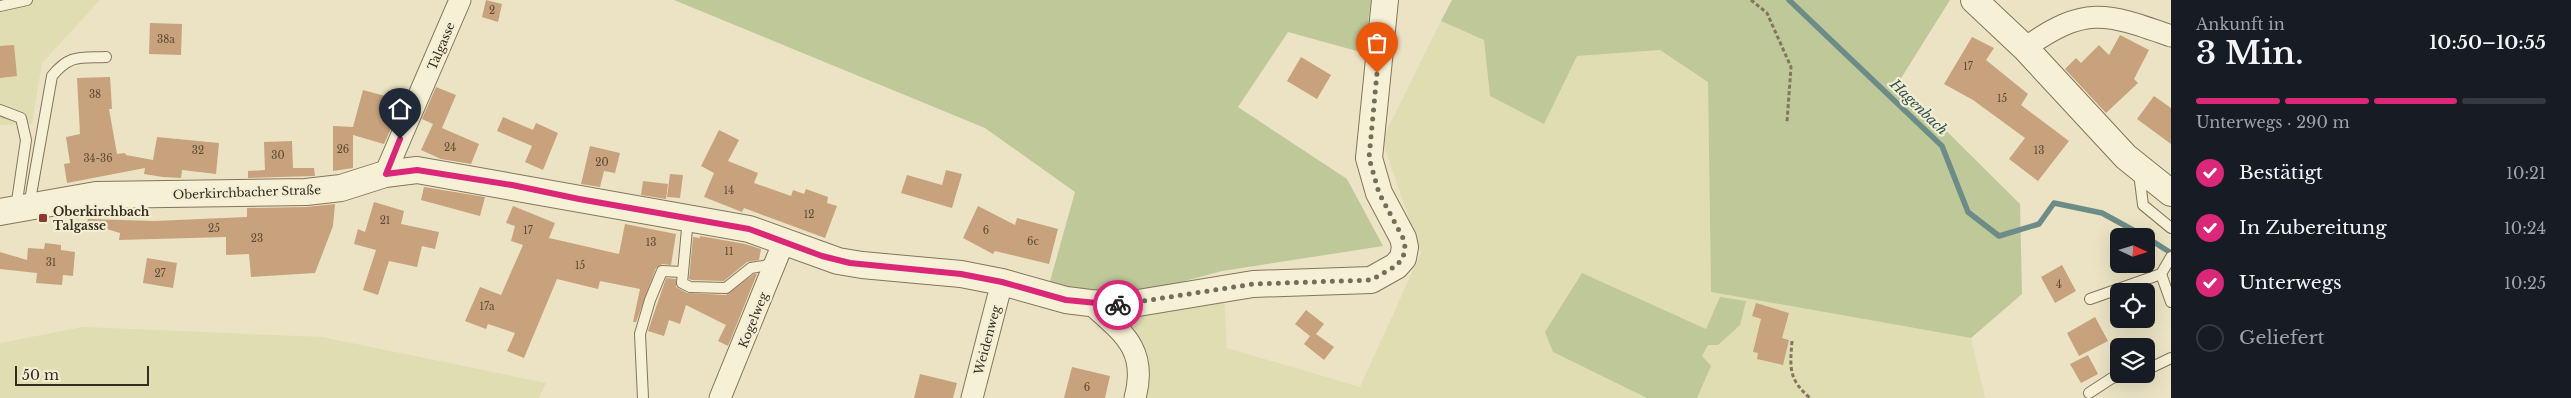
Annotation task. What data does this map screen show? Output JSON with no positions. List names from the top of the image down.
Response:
{
  "streets": {
    "street": [
      "Talgasse",
      "Oberkirchbacher Straße",
      "Kogelweg",
      "Weidenweg"
    ]
  },
  "crossings": [
    ["Talgasse", "Oberkirchbacher Straße"],
    ["Oberkirchbacher Straße", "Kogelweg"],
    ["Oberkirchbacher Straße", "Weidenweg"]
  ],
  "water": ["Hagenbach"],
  "places": {
    "transit": ["Oberkirchbach Talgasse"]
  },
  "house_numbers": [
    "2",
    "38a",
    "17",
    "38",
    "15",
    "24",
    "26",
    "32",
    "13",
    "30",
    "34-36",
    "20",
    "14",
    "12",
    "21",
    "25",
    "17",
    "6",
    "23",
    "6c",
    "13",
    "11",
    "31",
    "15",
    "27",
    "4",
    "17a",
    "6"
  ],
  "scale_bar": "50 m",
  "north": "right",
  "page": {
    "heading": ["3 Min.", "Ankunft in", "10:50–10:55"],
    "bar": "Unterwegs · 290 m",
    "list": [
      ["Bestätigt", "10:21"],
      ["In Zubereitung", "10:24"],
      ["Unterwegs", "10:25"],
      "Geliefert"
    ],
    "scale": "50 m"
  }
}
